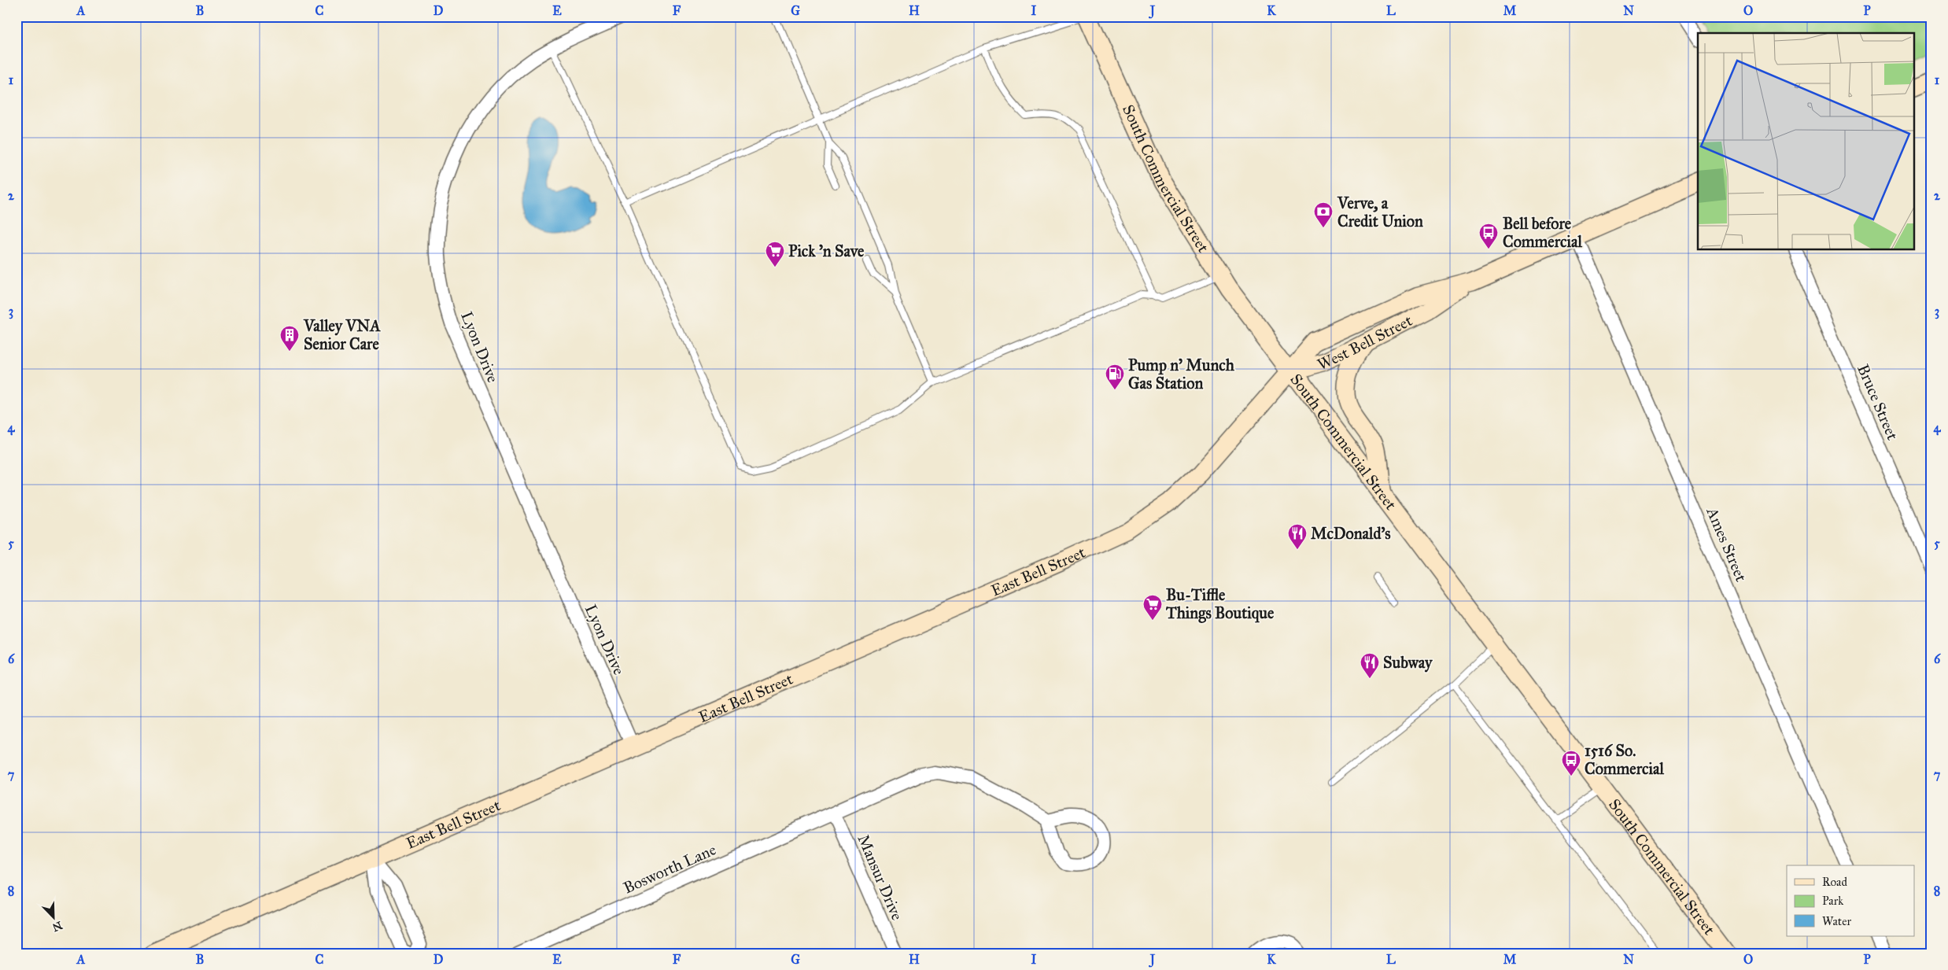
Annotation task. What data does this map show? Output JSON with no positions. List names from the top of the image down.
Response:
{
  "streets": {
    "main road": ["South Commercial Street", "West Bell Street", "East Bell Street"],
    "street": [
      "Lyon Drive",
      "Bruce Street",
      "Ames Street",
      "Bosworth Lane",
      "Mansur Drive"
    ]
  },
  "crossings": [
    ["South Commercial Street", "West Bell Street"],
    ["South Commercial Street", "East Bell Street"],
    ["West Bell Street", "Ames Street"],
    ["West Bell Street", "East Bell Street"],
    ["Lyon Drive", "East Bell Street"],
    ["Bosworth Lane", "Mansur Drive"]
  ],
  "places": {
    "bank": ["Verve, a Credit Union"],
    "bus stop": ["Bell before Commercial", "1516 So. Commercial"],
    "supermarket": ["Pick 'n Save", "Bu-Tiffle Things Boutique"],
    "building": ["Valley VNA Senior Care"],
    "fuel station": ["Pump n' Munch Gas Station"],
    "restaurant": ["McDonald's", "Subway"]
  },
  "legend": ["Road", "Park", "Water"],
  "north": "bottom right",
  "grid": {
    "columns": [
      "A",
      "B",
      "C",
      "D",
      "E",
      "F",
      "G",
      "H",
      "I",
      "J",
      "K",
      "L",
      "M",
      "N",
      "O",
      "P"
    ],
    "rows": [
      "1",
      "2",
      "3",
      "4",
      "5",
      "6",
      "7",
      "8"
    ]
  }
}
